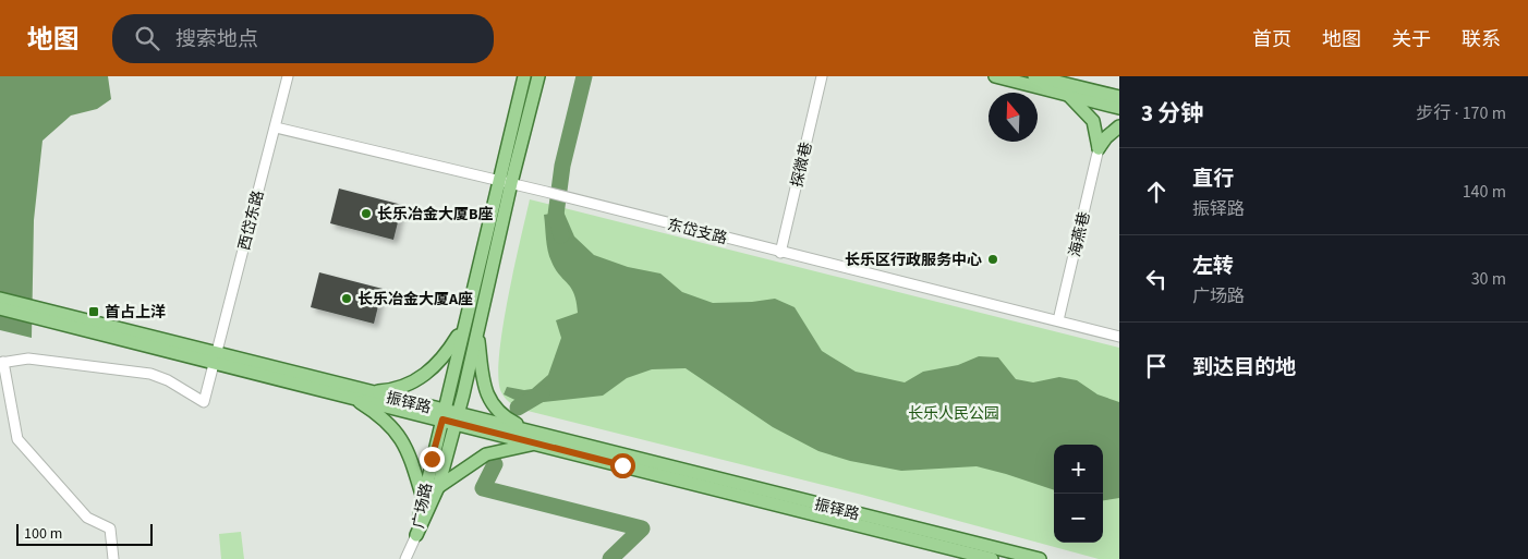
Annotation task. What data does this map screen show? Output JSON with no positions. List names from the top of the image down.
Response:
{
  "streets": {
    "main road": ["振铎路", "广场路"],
    "street": [
      "探微巷",
      "西岱东路",
      "东岱支路",
      "海燕巷"
    ]
  },
  "crossings": [
    ["探微巷", "东岱支路"],
    ["西岱东路", "东岱支路"],
    ["西岱东路", "振铎路"],
    ["东岱支路", "海燕巷"],
    ["东岱支路", "广场路"],
    ["振铎路", "广场路"]
  ],
  "parks": ["长乐人民公园"],
  "places": {
    "other": ["长乐冶金大厦B座", "长乐区行政服务中心", "长乐冶金大厦A座"],
    "transit": ["首占上洋"]
  },
  "scale_bar": "100 m",
  "north": "top",
  "page": {
    "header": "地图",
    "search": "搜索地点",
    "nav": [
      "首页",
      "地图",
      "关于",
      "联系"
    ],
    "heading": ["3 分钟", "步行 · 170 m"],
    "list": [
      ["直行", "振铎路", "140 m"],
      ["左转", "广场路", "30 m"],
      "到达目的地"
    ],
    "map_buttons": ["+", "−"],
    "scale": "100 m"
  }
}
